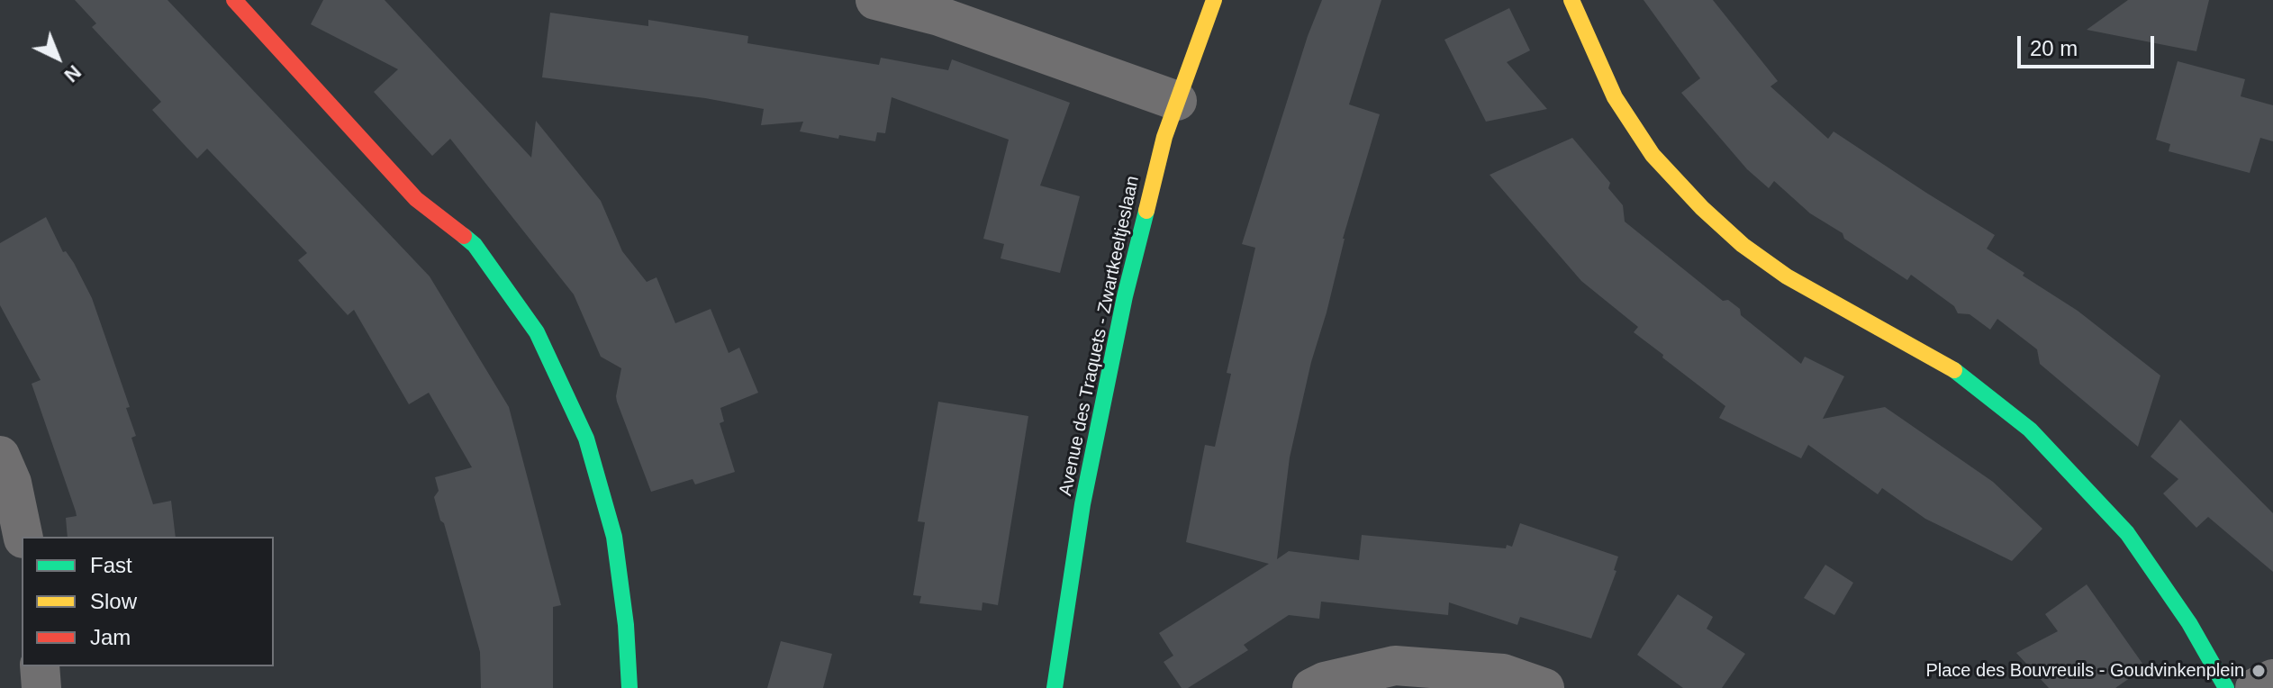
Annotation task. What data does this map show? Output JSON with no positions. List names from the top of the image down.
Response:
{
  "streets": {
    "street": ["Avenue des Traquets - Zwartkeeltjeslaan"]
  },
  "places": ["Place des Bouvreuils - Goudvinkenplein"],
  "legend": ["Fast", "Slow", "Jam"],
  "scale_bar": "20 m",
  "north": "bottom right"
}
